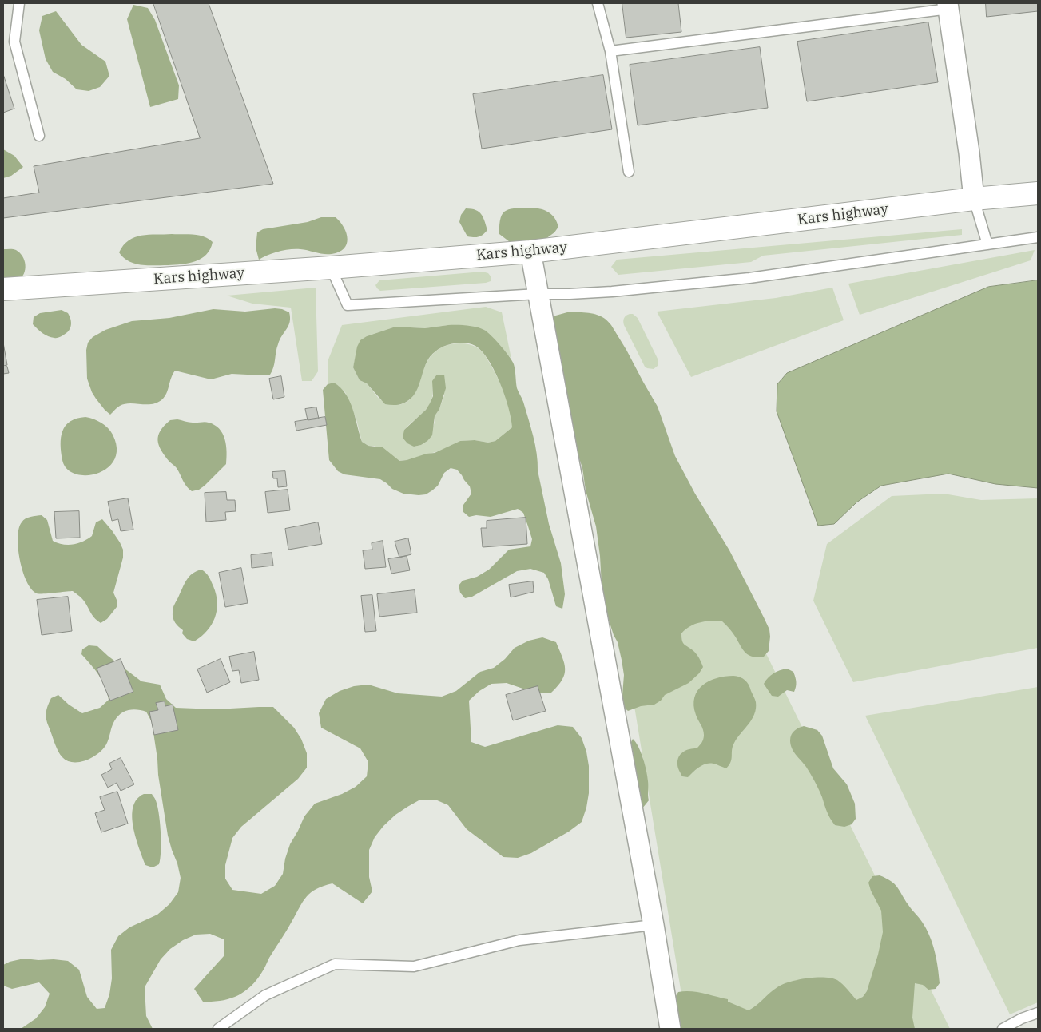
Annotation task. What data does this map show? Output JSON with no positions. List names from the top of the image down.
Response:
{
  "streets": {
    "main road": ["Kars highway"]
  }
}
